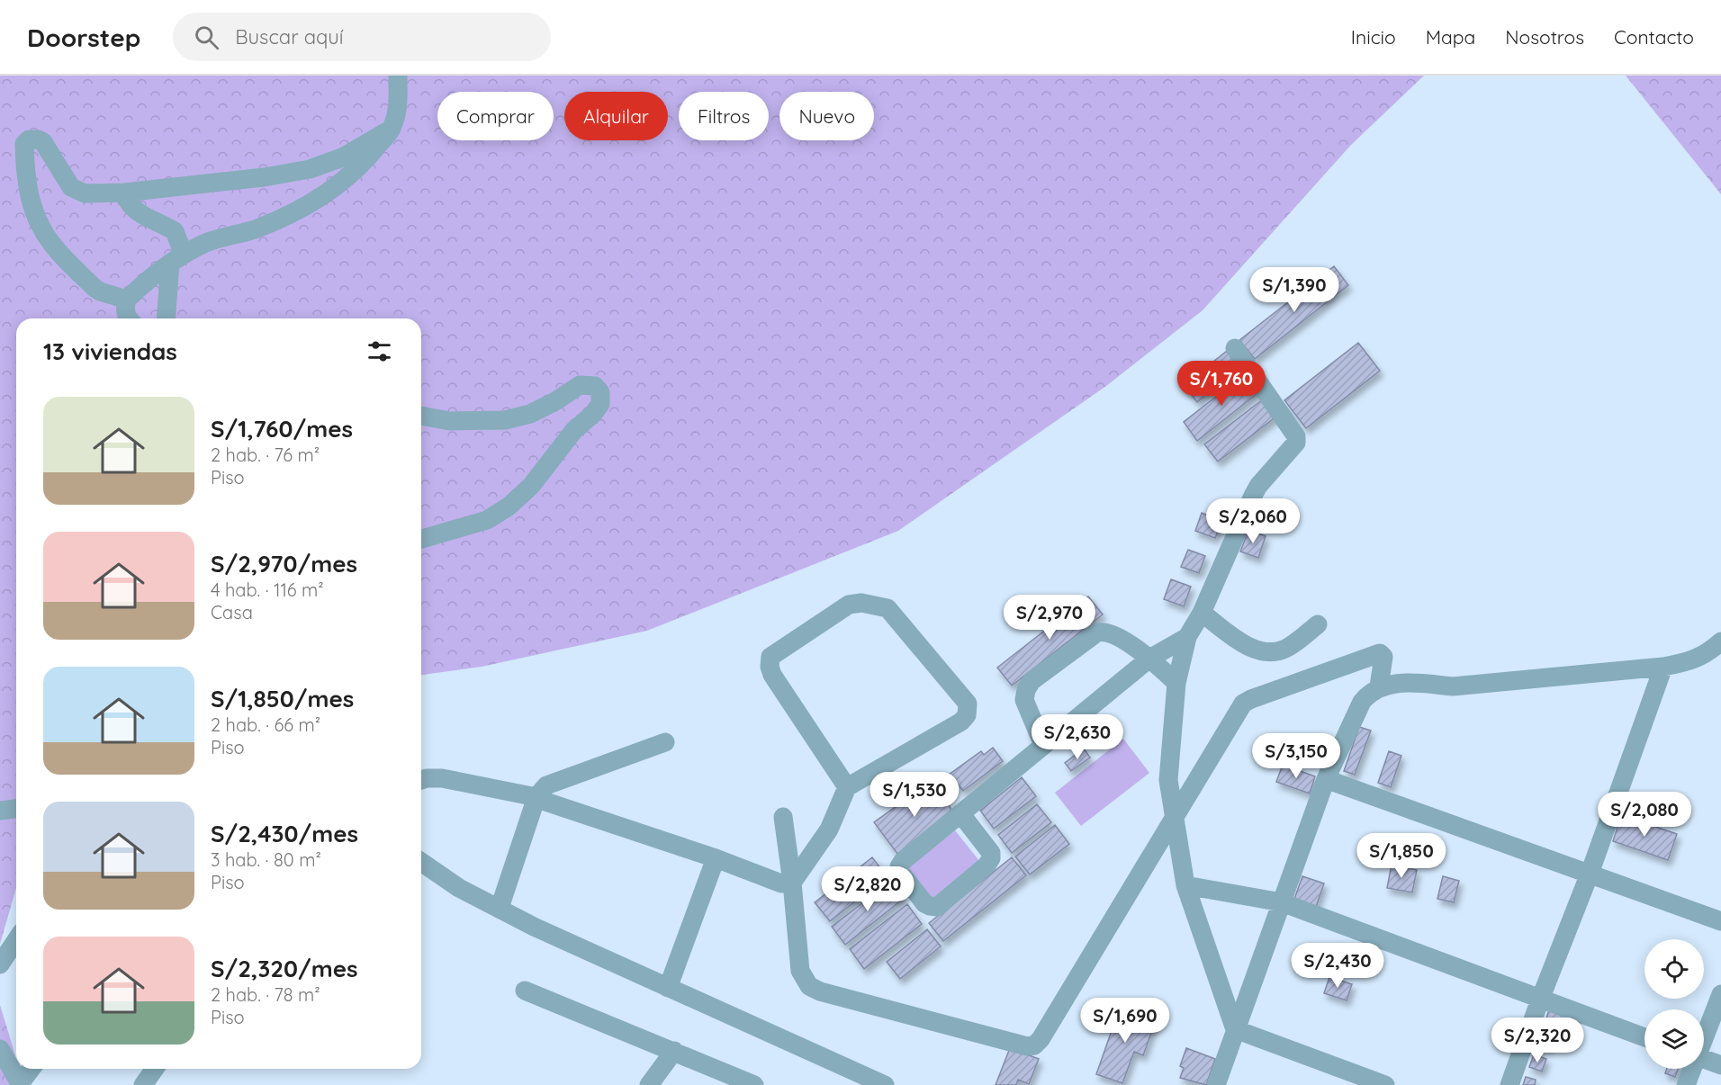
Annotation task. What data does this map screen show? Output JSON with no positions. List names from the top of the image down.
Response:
{
  "page": {
    "header": "Doorstep",
    "search": "Buscar aquí",
    "nav": [
      "Inicio",
      "Mapa",
      "Nosotros",
      "Contacto"
    ],
    "chip": [
      "Comprar",
      "Alquilar",
      "Filtros",
      "Nuevo"
    ],
    "price": [
      "S/1,390",
      "S/1,760",
      "S/2,060",
      "S/2,970",
      "S/2,630",
      "S/3,150",
      "S/1,530",
      "S/2,080",
      "S/1,850",
      "S/2,820",
      "S/2,430",
      "S/1,690",
      "S/2,320"
    ],
    "heading": "13 viviendas",
    "list": [
      {
        "name": "S/1,760/mes",
        "note": "2 hab. · 76 m² · Piso"
      },
      {
        "name": "S/2,970/mes",
        "note": "4 hab. · 116 m² · Casa"
      },
      {
        "name": "S/1,850/mes",
        "note": "2 hab. · 66 m² · Piso"
      },
      {
        "name": "S/2,430/mes",
        "note": "3 hab. · 80 m² · Piso"
      },
      {
        "name": "S/2,320/mes",
        "note": "2 hab. · 78 m² · Piso"
      }
    ]
  }
}
